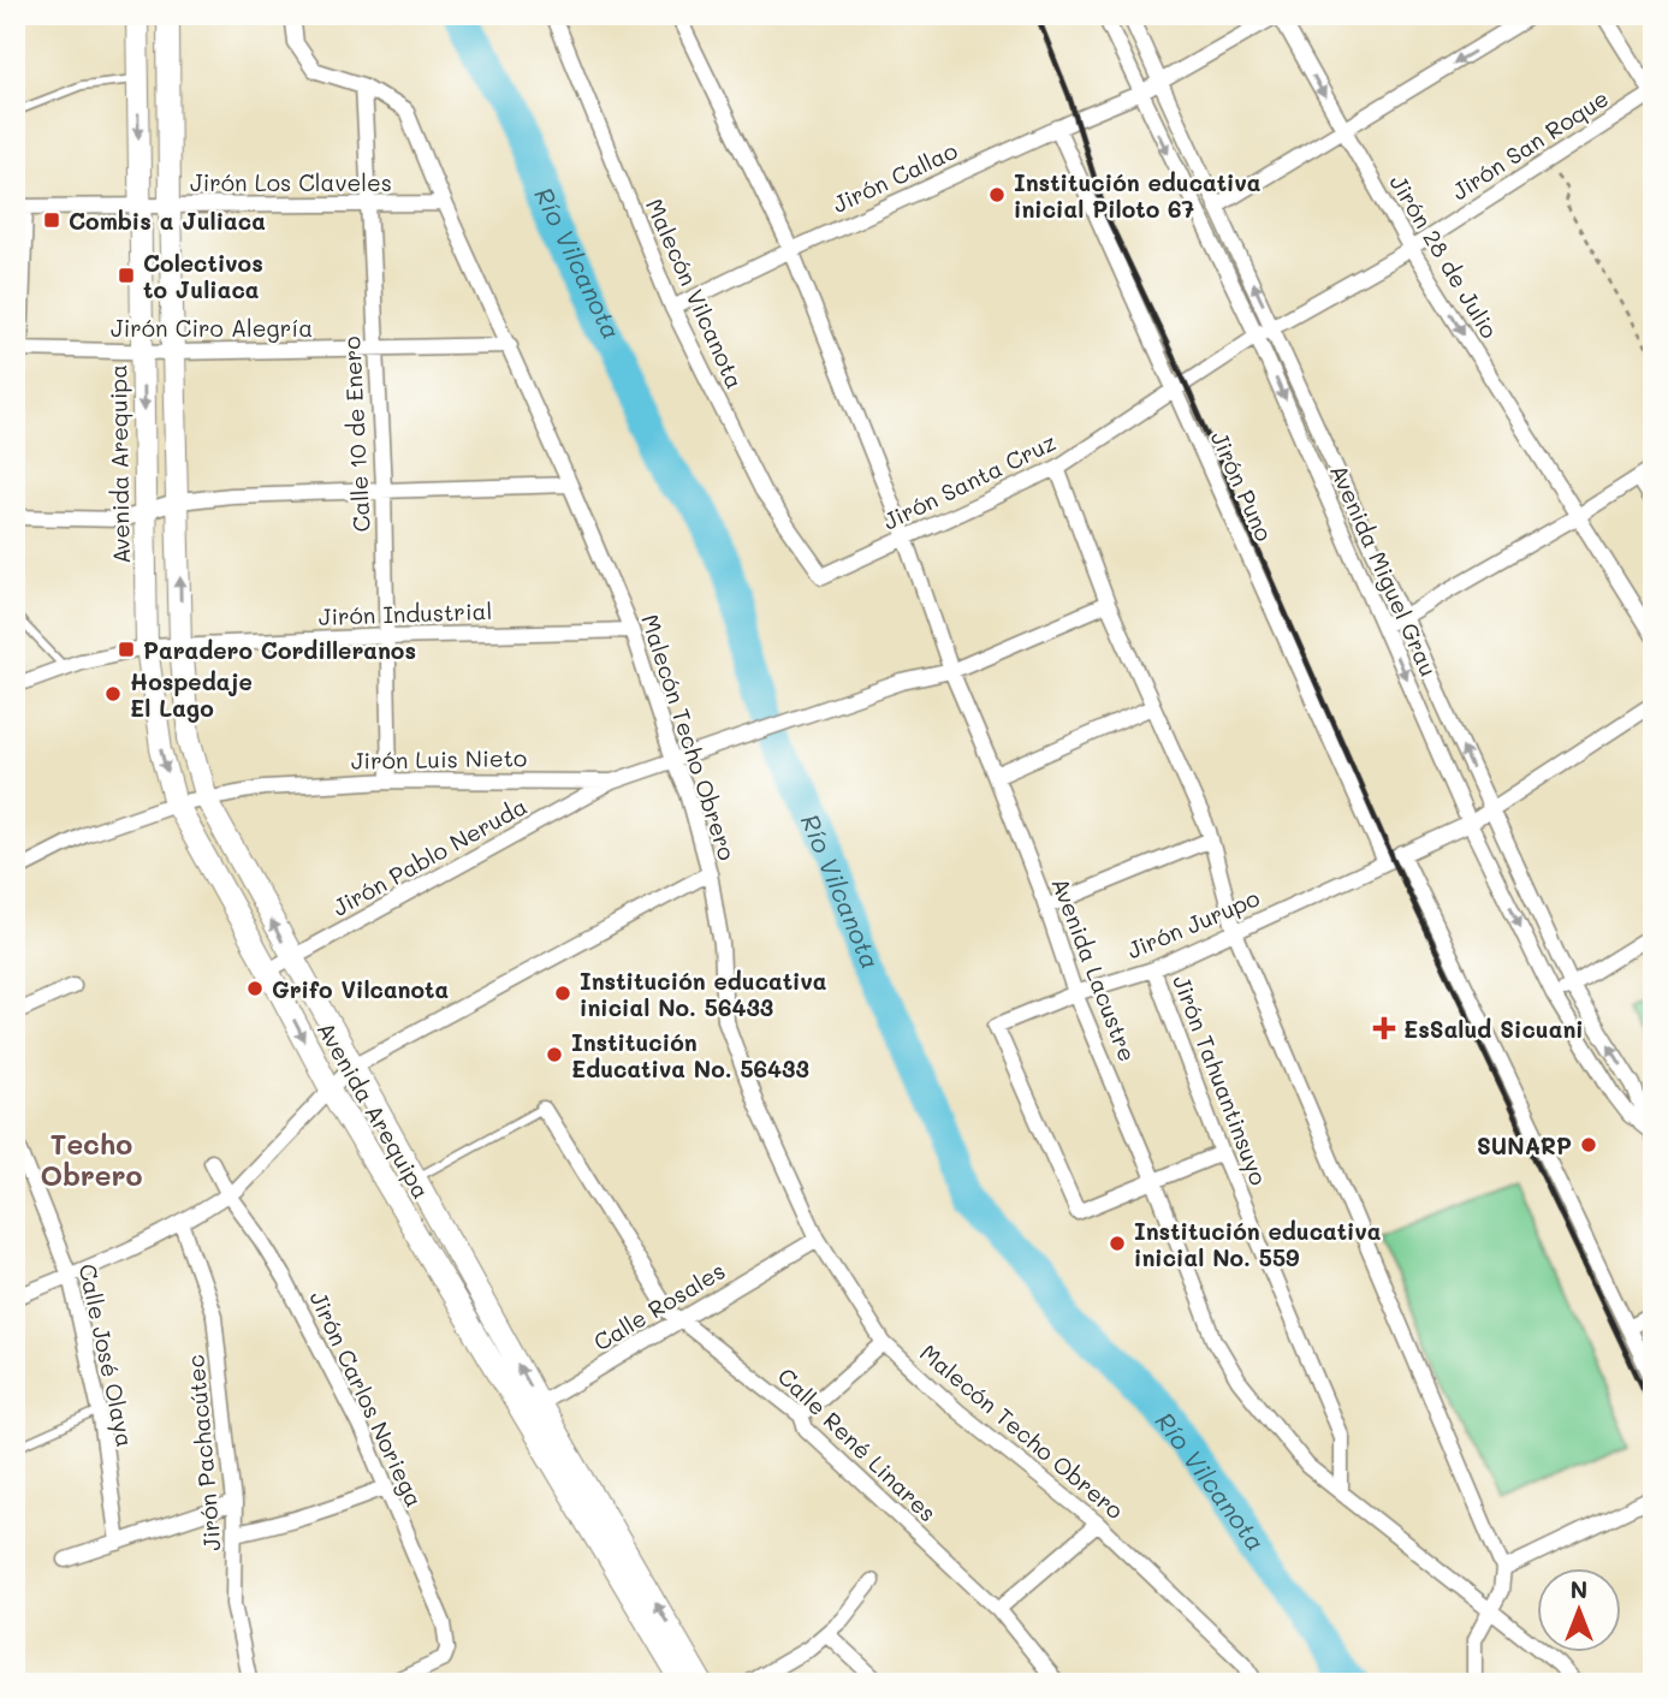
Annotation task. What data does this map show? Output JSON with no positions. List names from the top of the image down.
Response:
{
  "streets": {
    "street": [
      "Jirón San Roque",
      "Jirón Callao",
      "Jirón Los Claveles",
      "Jirón 28 de Julio",
      "Malecón Vilcanota",
      "Jirón Ciro Alegría",
      "Calle 10 de Enero",
      "Avenida Arequipa",
      "Jirón Santa Cruz",
      "Jirón Puno",
      "Avenida Miguel Grau",
      "Jirón Industrial",
      "Malecón Techo Obrero",
      "Jirón Luis Nieto",
      "Jirón Pablo Neruda",
      "Jirón Jurupo",
      "Avenida Lacustre",
      "Jirón Tahuantinsuyo",
      "Calle Rosales",
      "Calle José Olaya",
      "Jirón Carlos Noriega",
      "Calle René Linares",
      "Jirón Pachacútec"
    ]
  },
  "crossings": [
    ["Jirón San Roque", "Jirón 28 de Julio"],
    ["Jirón San Roque", "Jirón Santa Cruz"],
    ["Jirón San Roque", "Avenida Miguel Grau"],
    ["Jirón Callao", "Jirón 28 de Julio"],
    ["Jirón Callao", "Malecón Vilcanota"],
    ["Jirón Callao", "Jirón Puno"],
    ["Jirón Callao", "Avenida Miguel Grau"],
    ["Jirón Callao", "Avenida Lacustre"],
    ["Jirón Los Claveles", "Calle 10 de Enero"],
    ["Jirón Los Claveles", "Avenida Arequipa"],
    ["Jirón Los Claveles", "Malecón Techo Obrero"],
    ["Malecón Vilcanota", "Jirón Santa Cruz"],
    ["Jirón Ciro Alegría", "Calle 10 de Enero"],
    ["Jirón Ciro Alegría", "Avenida Arequipa"],
    ["Jirón Ciro Alegría", "Malecón Techo Obrero"],
    ["Calle 10 de Enero", "Jirón Industrial"],
    ["Calle 10 de Enero", "Malecón Techo Obrero"],
    ["Calle 10 de Enero", "Jirón Luis Nieto"],
    ["Avenida Arequipa", "Jirón Industrial"],
    ["Avenida Arequipa", "Jirón Luis Nieto"],
    ["Avenida Arequipa", "Jirón Pablo Neruda"],
    ["Avenida Arequipa", "Calle Rosales"],
    ["Avenida Arequipa", "Calle René Linares"],
    ["Jirón Santa Cruz", "Jirón Puno"],
    ["Jirón Santa Cruz", "Avenida Miguel Grau"],
    ["Jirón Santa Cruz", "Avenida Lacustre"],
    ["Jirón Puno", "Jirón Jurupo"],
    ["Avenida Miguel Grau", "Jirón Jurupo"],
    ["Jirón Industrial", "Malecón Techo Obrero"],
    ["Malecón Techo Obrero", "Jirón Luis Nieto"],
    ["Malecón Techo Obrero", "Calle Rosales"],
    ["Jirón Luis Nieto", "Jirón Pablo Neruda"],
    ["Jirón Luis Nieto", "Avenida Lacustre"],
    ["Jirón Jurupo", "Avenida Lacustre"],
    ["Jirón Jurupo", "Jirón Tahuantinsuyo"],
    ["Avenida Lacustre", "Jirón Tahuantinsuyo"],
    ["Calle Rosales", "Calle René Linares"]
  ],
  "one_way": ["Jirón 28 de Julio"],
  "districts": ["Techo Obrero"],
  "water": ["Río Vilcanota"],
  "places": {
    "other": [
      "Institución educativa inicial Piloto 67",
      "Hospedaje El Lago",
      "Grifo Vilcanota",
      "Institución educativa inicial No. 56433",
      "Institución Educativa No. 56433",
      "SUNARP",
      "Institución educativa inicial No. 559"
    ],
    "transit": ["Combis a Juliaca", "Colectivos to Juliaca", "Paradero Cordilleranos"],
    "health": ["EsSalud Sicuani"]
  },
  "north": "top"
}
